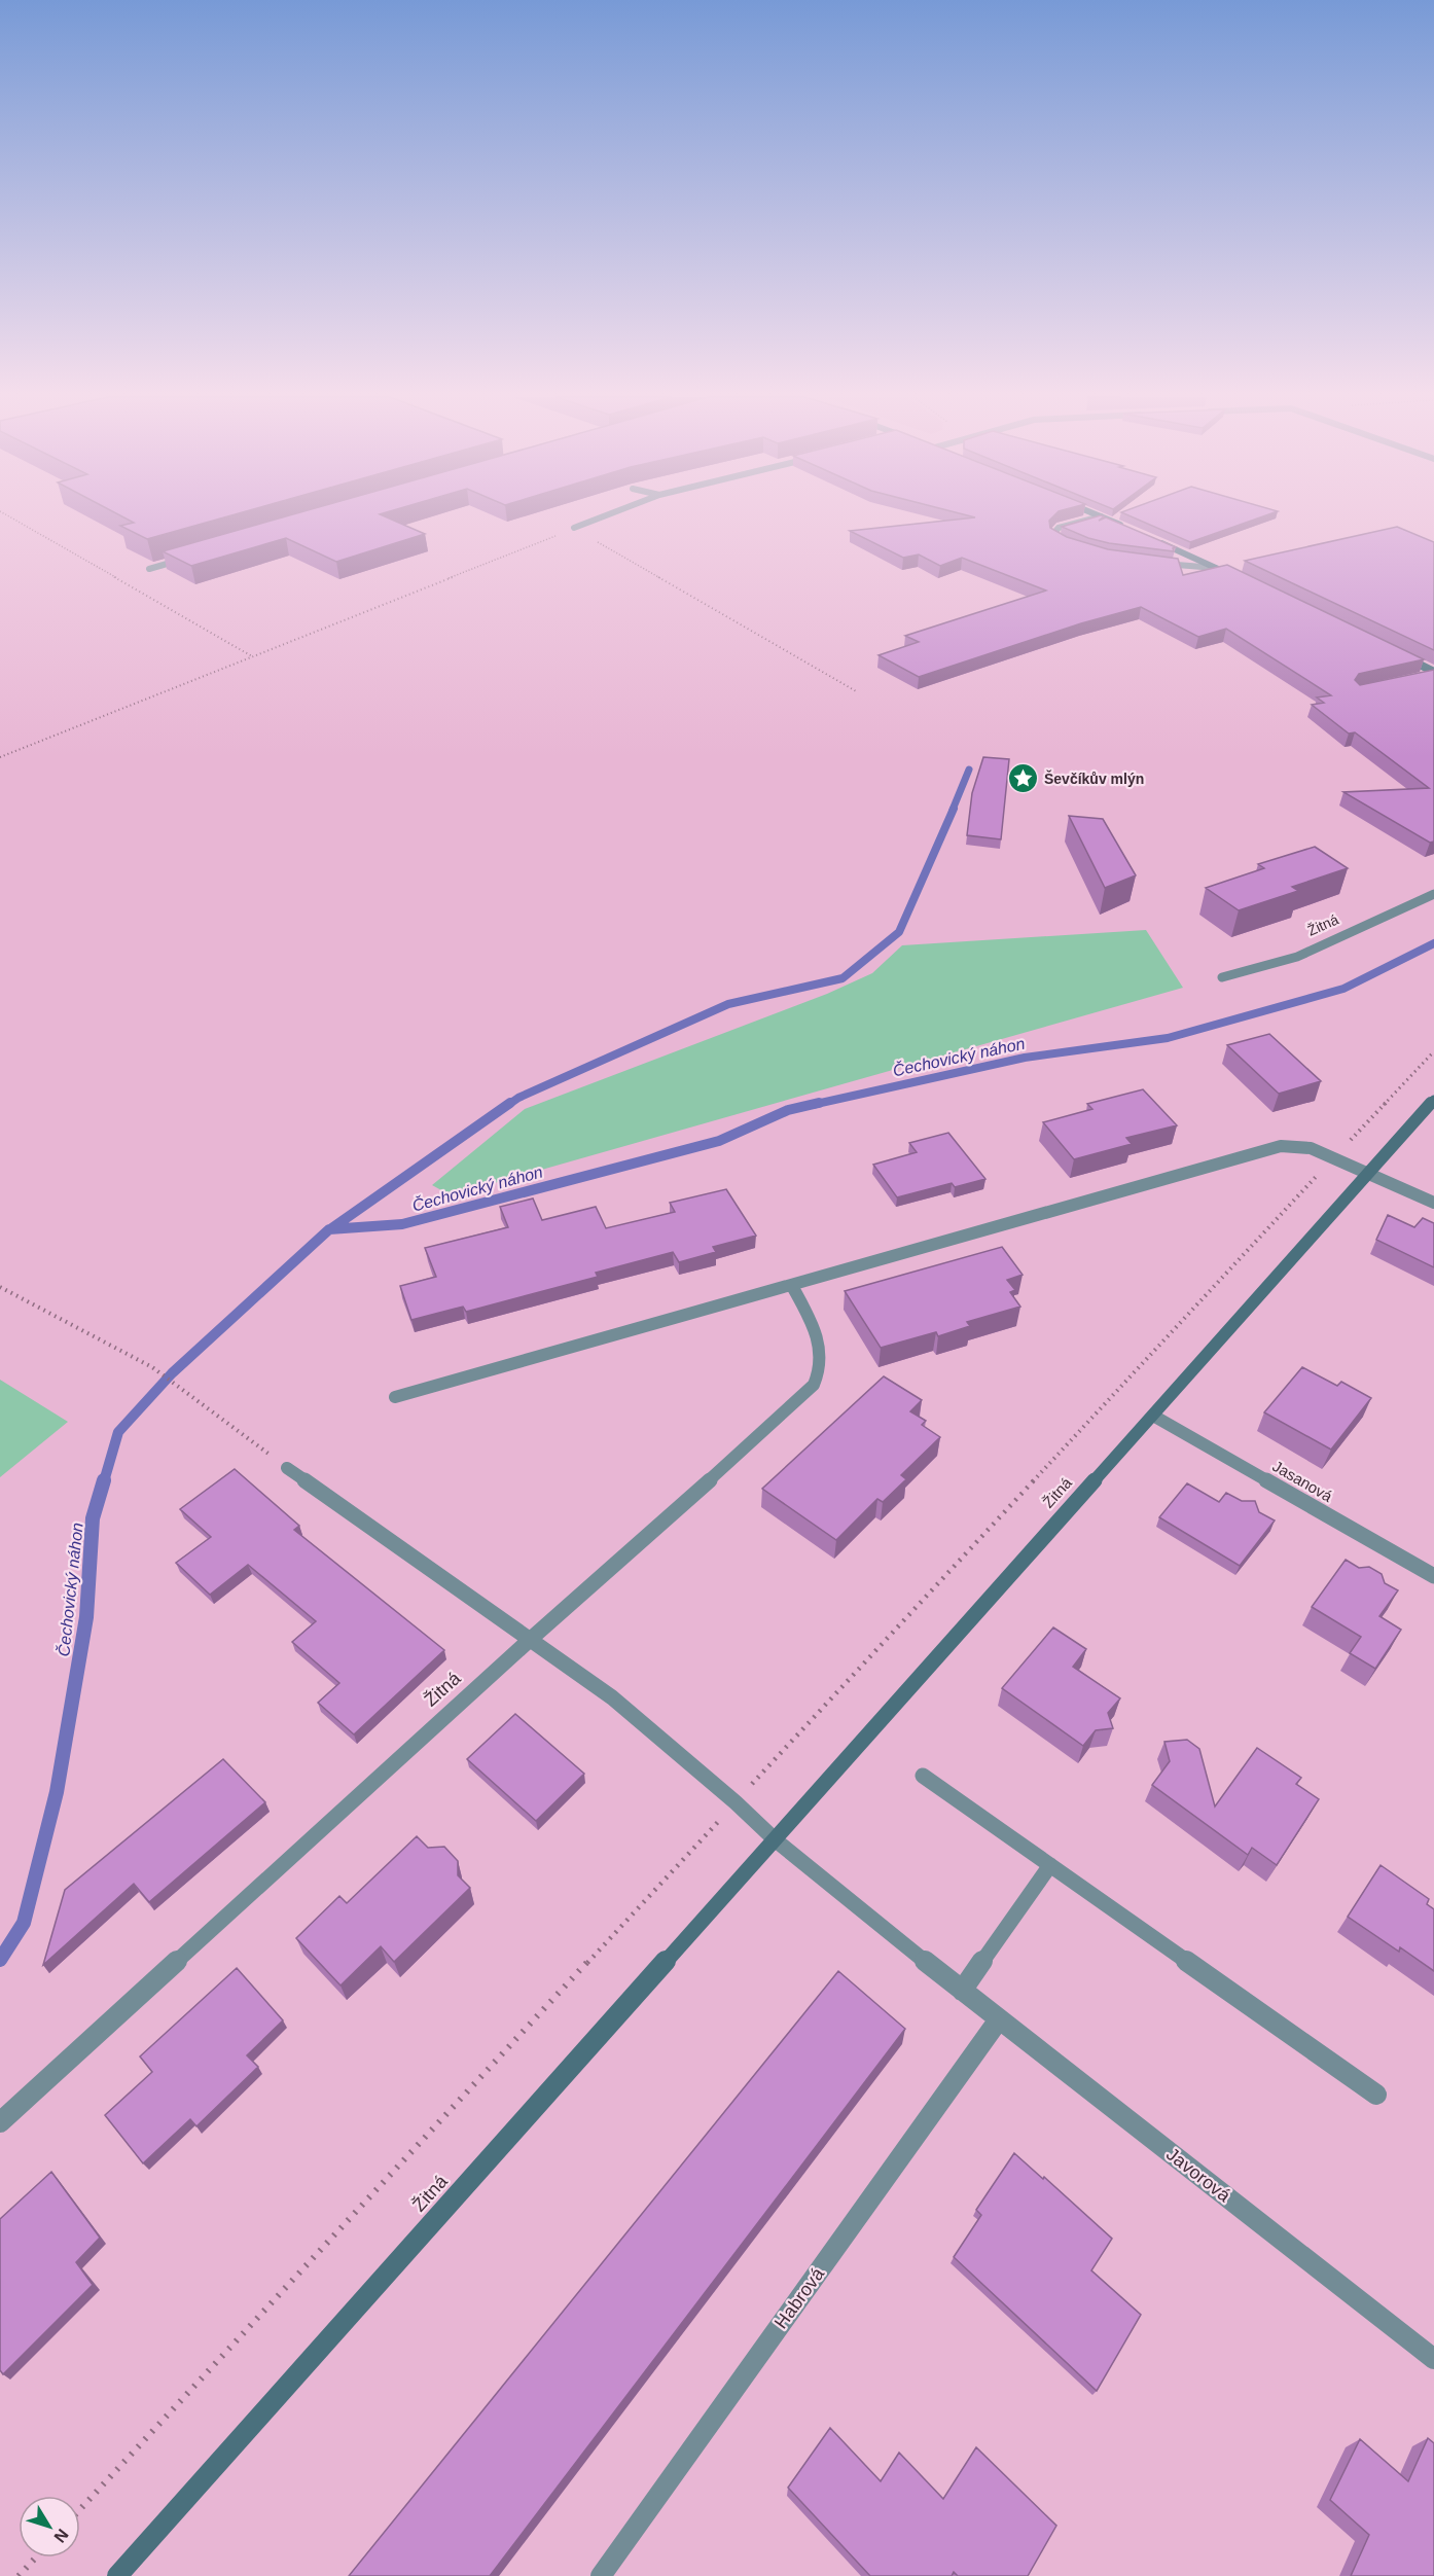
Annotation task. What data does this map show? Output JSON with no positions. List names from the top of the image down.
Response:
{
  "streets": {
    "street": [
      "Žitná",
      "Jasanová",
      "Javorová",
      "Habrová"
    ]
  },
  "crossings": [
    ["Žitná", "Jasanová"],
    ["Žitná", "Javorová"],
    ["Javorová", "Habrová"]
  ],
  "water": ["Čechovický náhon"],
  "places": {
    "place": ["Ševčíkův mlýn"]
  },
  "north": "bottom right"
}
